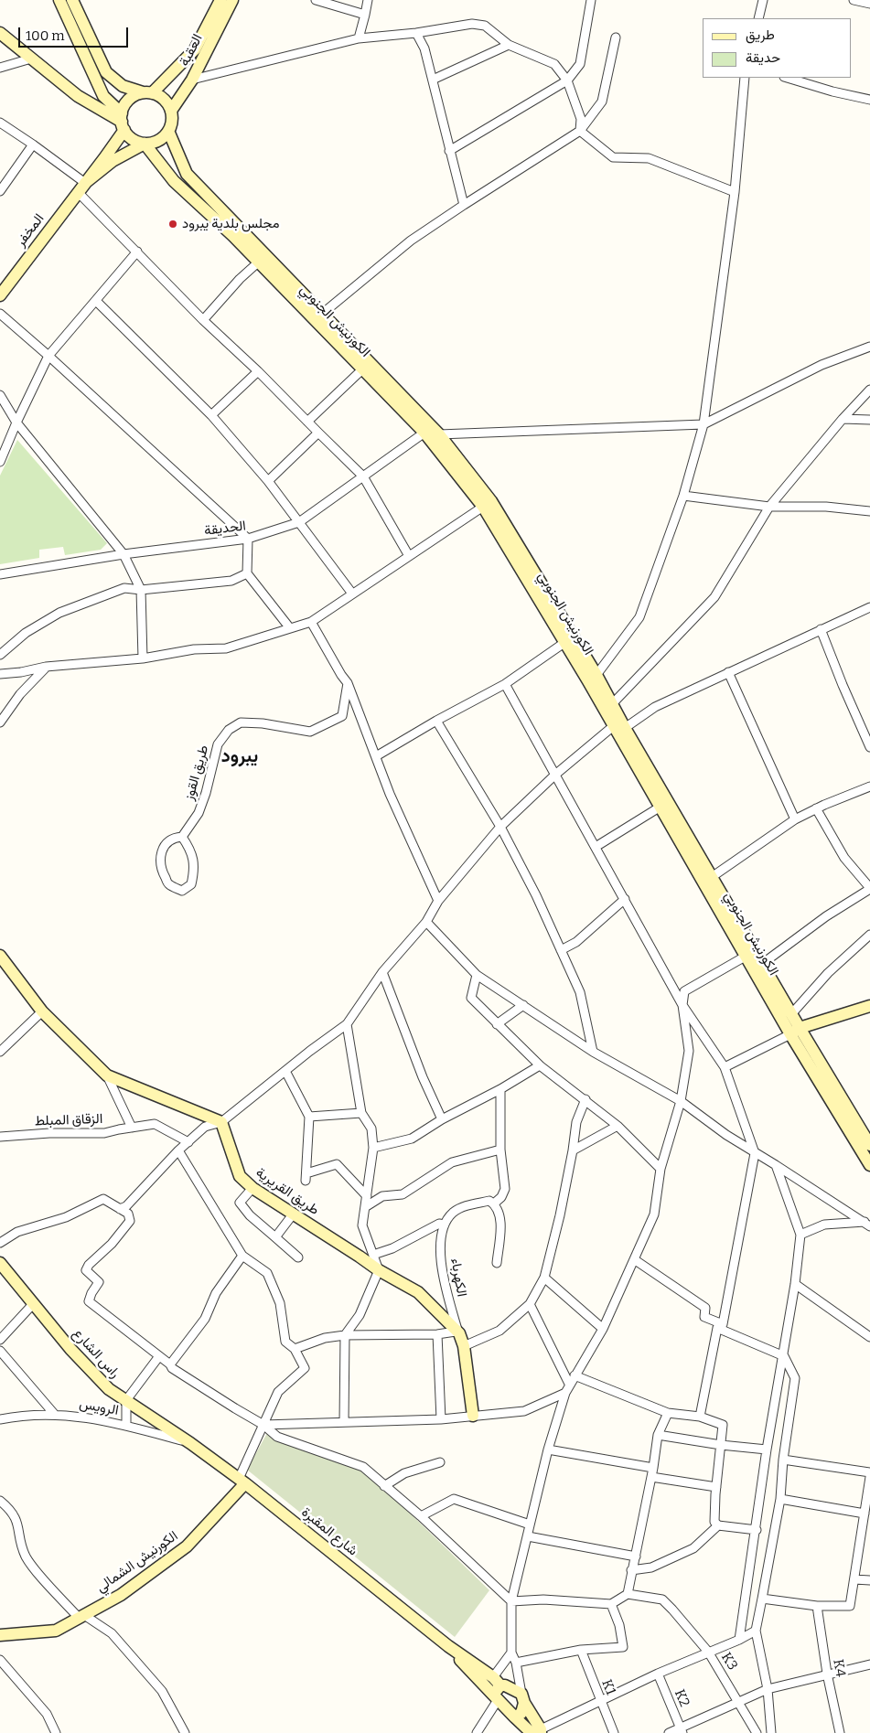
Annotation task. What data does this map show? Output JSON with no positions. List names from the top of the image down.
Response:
{
  "streets": {
    "main road": [
      "العقبة",
      "المخفر",
      "الكورنيش الجنوبي",
      "طريق القريرية",
      "راس الشارع",
      "شارع المقبرة",
      "الكورنيش الشمالي"
    ],
    "street": [
      "الحديقة",
      "طريق القوز",
      "الزقاق المبلط",
      "الكهرباء",
      "الرويس",
      "K3",
      "K4",
      "K1",
      "K2"
    ]
  },
  "crossings": [
    ["العقبة", "الكورنيش الجنوبي"],
    ["الكورنيش الجنوبي", "الحديقة"],
    ["طريق القريرية", "الكهرباء"],
    ["راس الشارع", "الرويس"],
    ["راس الشارع", "شارع المقبرة"],
    ["الرويس", "شارع المقبرة"],
    ["شارع المقبرة", "الكورنيش الشمالي"]
  ],
  "districts": ["يبرود"],
  "places": ["مجلس بلدية يبرود"],
  "legend": ["طريق", "حديقة"],
  "scale_bar": "100 m"
}
